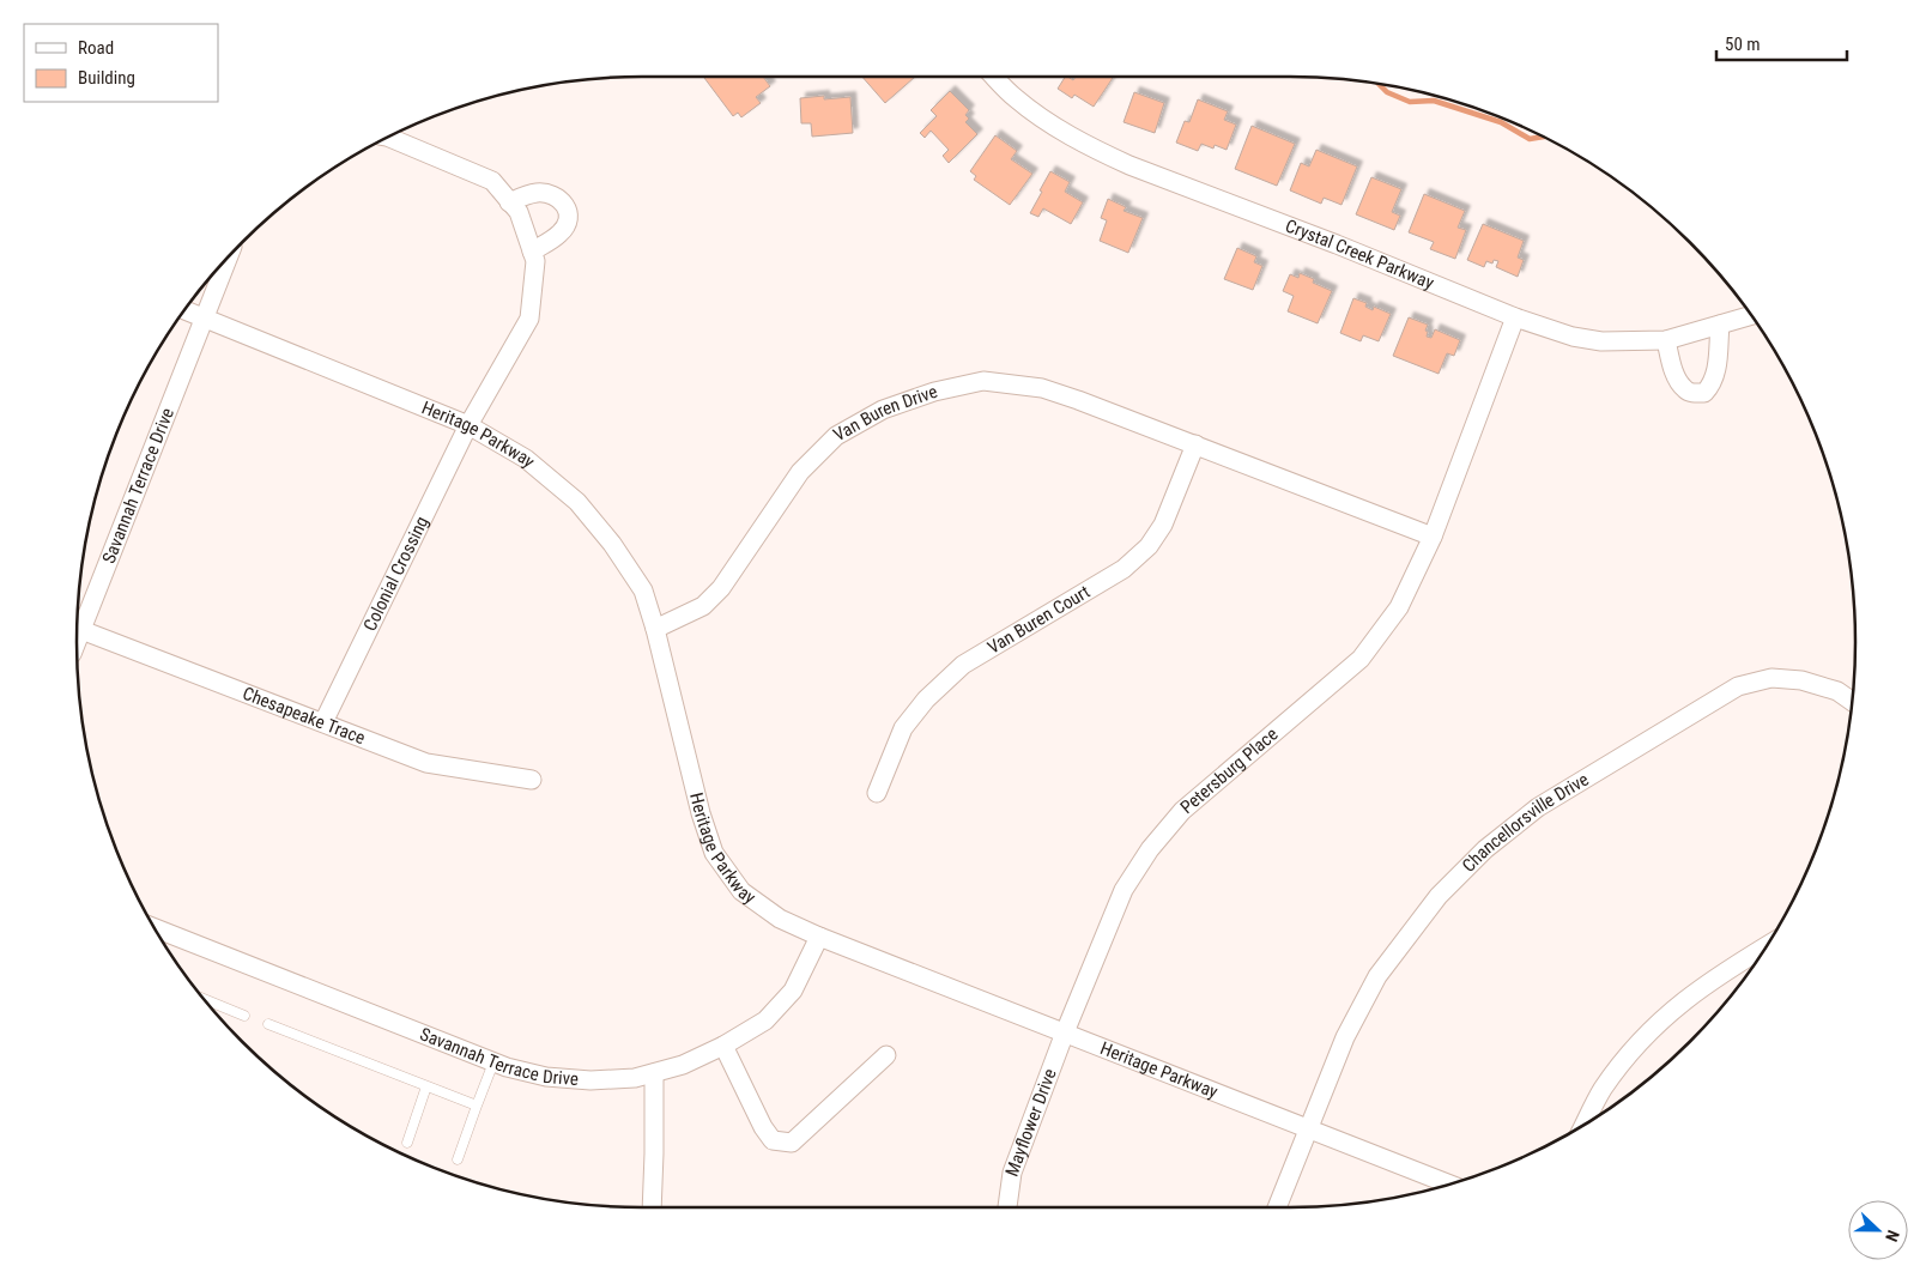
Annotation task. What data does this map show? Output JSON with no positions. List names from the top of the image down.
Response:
{
  "streets": {
    "street": [
      "Crystal Creek Parkway",
      "Van Buren Drive",
      "Heritage Parkway",
      "Savannah Terrace Drive",
      "Colonial Crossing",
      "Van Buren Court",
      "Chesapeake Trace",
      "Petersburg Place",
      "Chancellorsville Drive",
      "Mayflower Drive"
    ]
  },
  "crossings": [
    ["Crystal Creek Parkway", "Petersburg Place"],
    ["Van Buren Drive", "Heritage Parkway"],
    ["Van Buren Drive", "Van Buren Court"],
    ["Heritage Parkway", "Savannah Terrace Drive"],
    ["Heritage Parkway", "Colonial Crossing"],
    ["Heritage Parkway", "Petersburg Place"],
    ["Heritage Parkway", "Chancellorsville Drive"],
    ["Heritage Parkway", "Mayflower Drive"],
    ["Savannah Terrace Drive", "Chesapeake Trace"],
    ["Colonial Crossing", "Chesapeake Trace"],
    ["Petersburg Place", "Mayflower Drive"]
  ],
  "legend": ["Road", "Building"],
  "scale_bar": "50 m",
  "north": "right"
}
